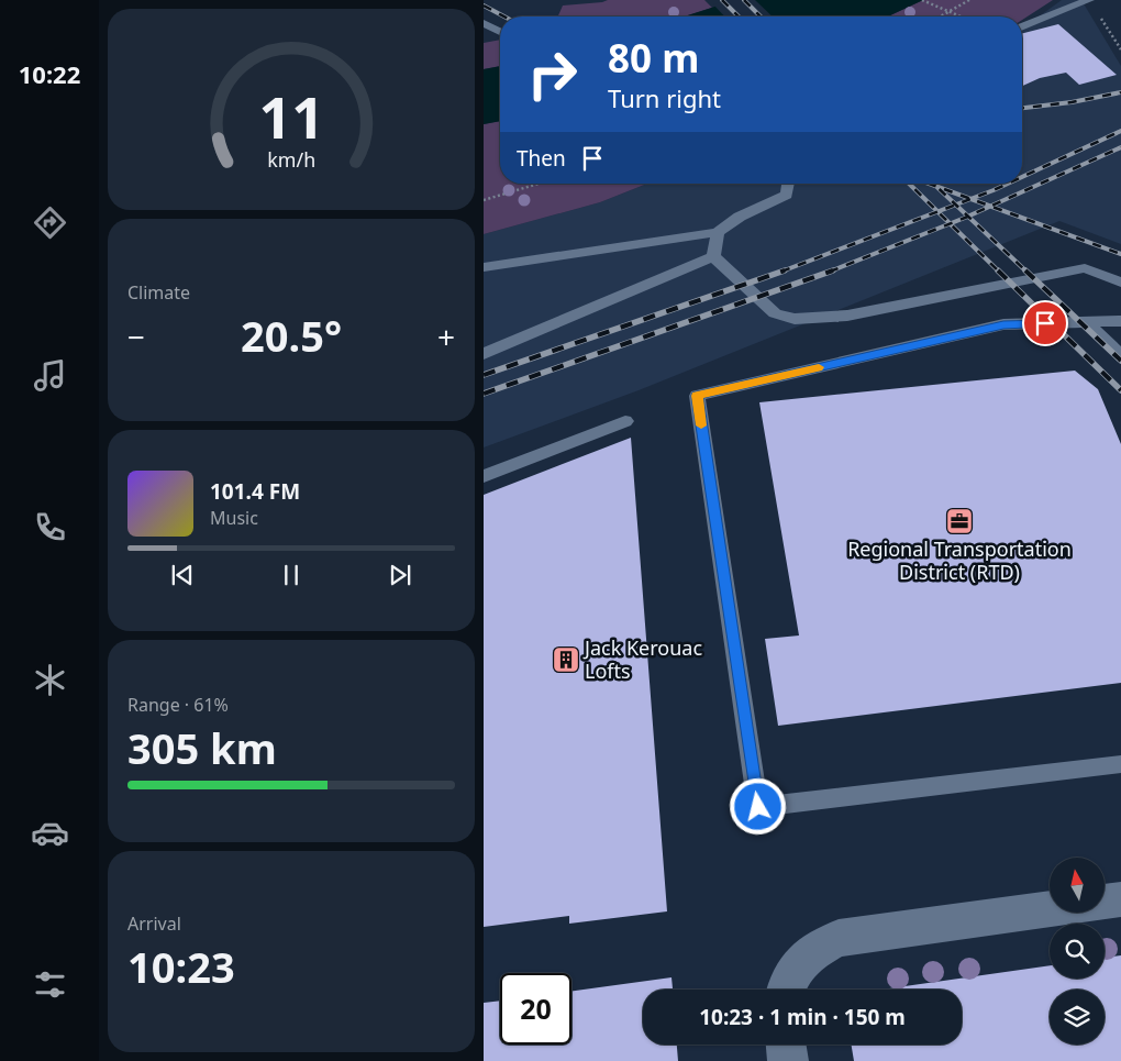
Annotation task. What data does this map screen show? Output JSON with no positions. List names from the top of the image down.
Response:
{
  "places": {
    "office": ["Regional Transportation District (RTD)"],
    "building": ["Jack Kerouac Lofts"]
  },
  "north": "top",
  "page": {
    "tabs": "10:22",
    "turn": ["80 m", "Turn right"],
    "then": "Then",
    "tile": [
      "Climate",
      ["Range · 61%", "305 km"],
      ["Arrival", "10:23"]
    ],
    "heat": ["−", "20.5°", "+"],
    "song": ["101.4 FM", "Music"],
    "limit": "20",
    "trip": "10:23 · 1 min · 150 m",
    "gauge": ["11", "km/h"]
  }
}
